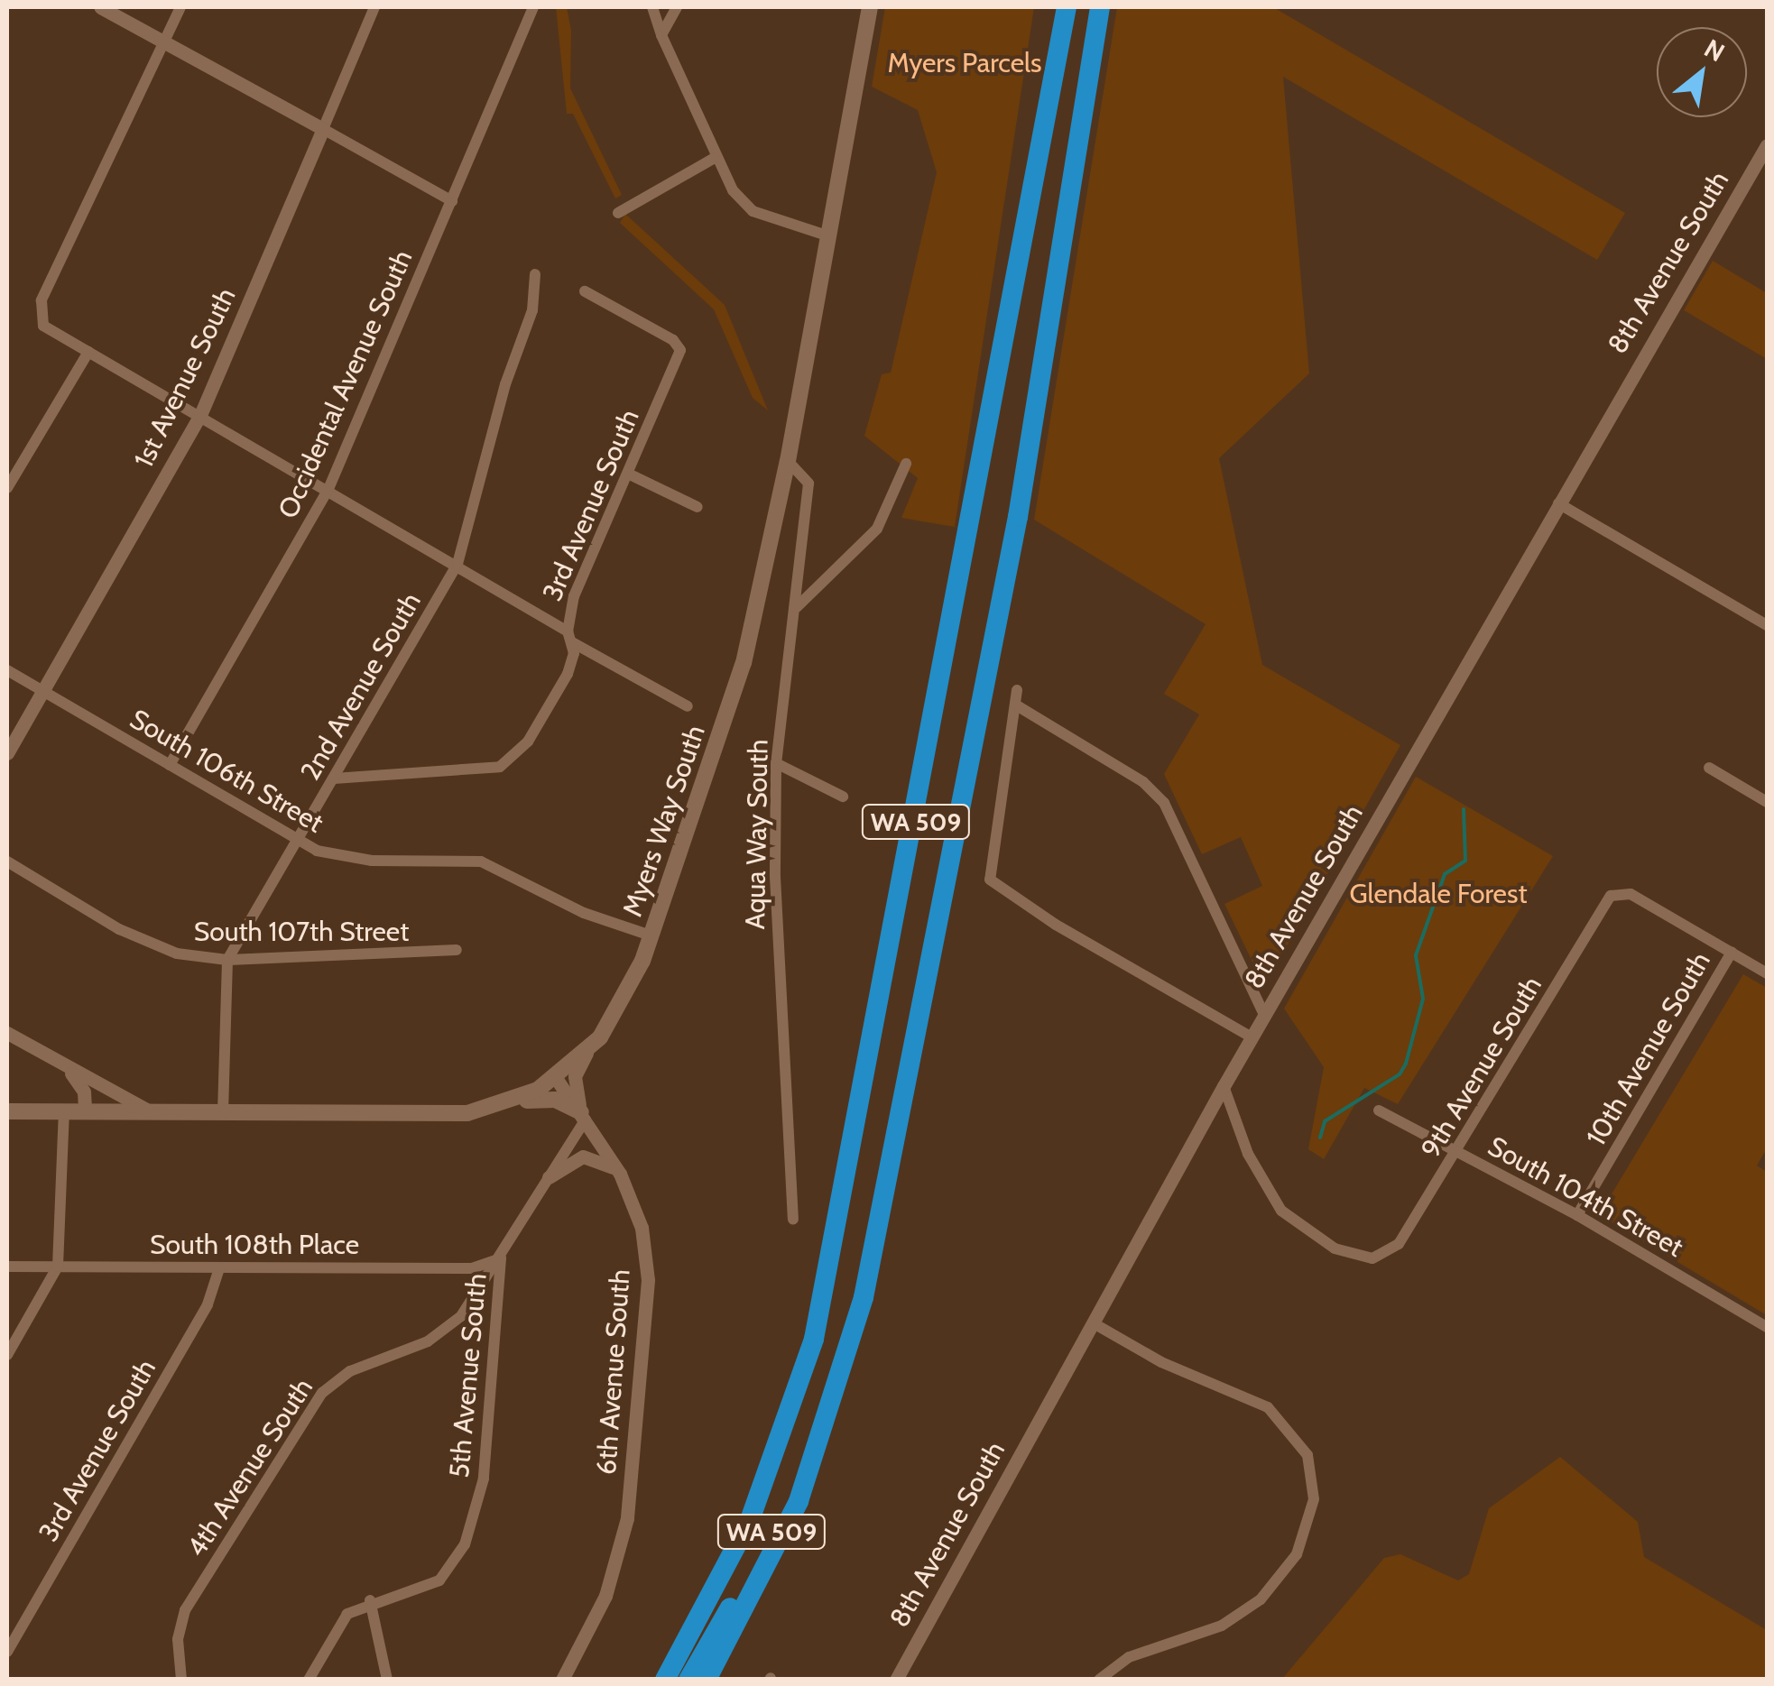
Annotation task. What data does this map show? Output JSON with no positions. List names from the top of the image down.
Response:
{
  "streets": {
    "highway": ["WA 509"],
    "main road": ["Myers Way South"],
    "street": [
      "8th Avenue South",
      "1st Avenue South",
      "Occidental Avenue South",
      "3rd Avenue South",
      "2nd Avenue South",
      "South 106th Street",
      "Aqua Way South",
      "South 107th Street",
      "10th Avenue South",
      "9th Avenue South",
      "South 104th Street",
      "South 108th Place",
      "6th Avenue South",
      "5th Avenue South",
      "4th Avenue South"
    ]
  },
  "crossings": [
    ["8th Avenue South", "9th Avenue South"],
    ["1st Avenue South", "South 106th Street"],
    ["Occidental Avenue South", "South 106th Street"],
    ["3rd Avenue South", "2nd Avenue South"],
    ["3rd Avenue South", "South 108th Place"],
    ["2nd Avenue South", "South 106th Street"],
    ["2nd Avenue South", "Myers Way South"],
    ["2nd Avenue South", "South 107th Street"],
    ["South 106th Street", "Myers Way South"],
    ["Myers Way South", "Aqua Way South"],
    ["Myers Way South", "6th Avenue South"],
    ["10th Avenue South", "9th Avenue South"],
    ["10th Avenue South", "South 104th Street"],
    ["9th Avenue South", "South 104th Street"],
    ["South 108th Place", "5th Avenue South"],
    ["South 108th Place", "4th Avenue South"],
    ["6th Avenue South", "4th Avenue South"],
    ["5th Avenue South", "4th Avenue South"]
  ],
  "parks": ["Myers Parcels", "Glendale Forest"],
  "north": "top right"
}
